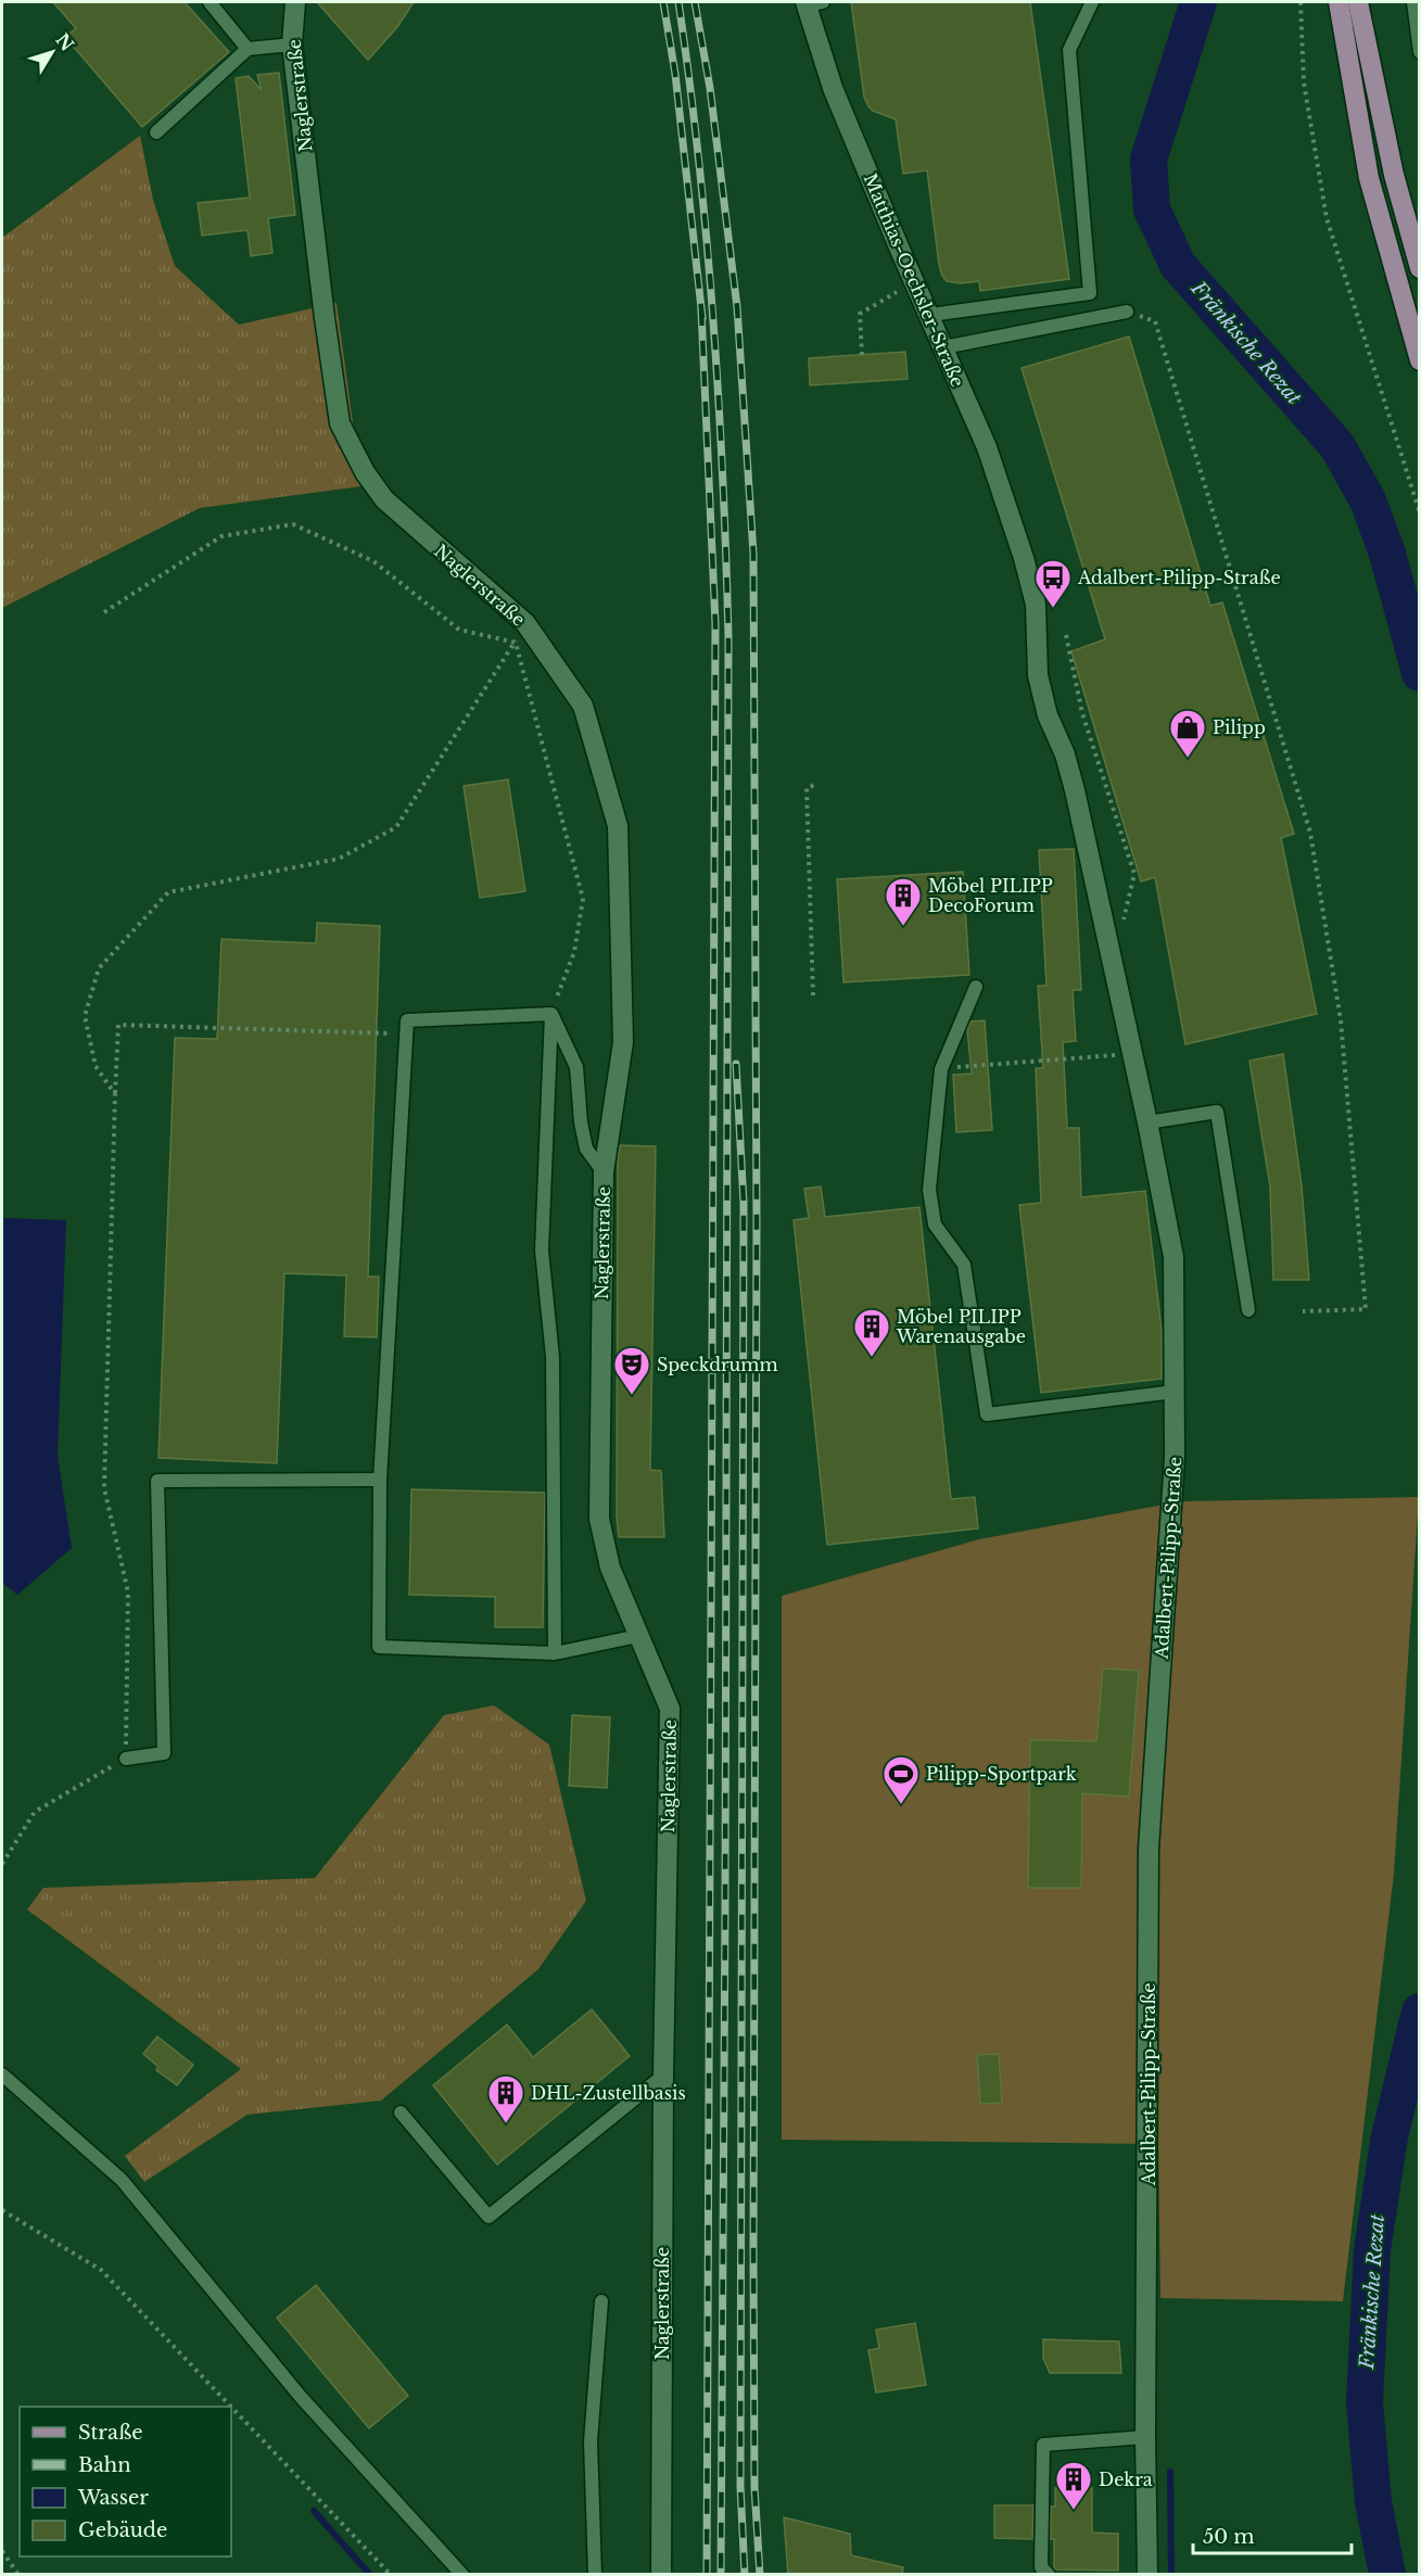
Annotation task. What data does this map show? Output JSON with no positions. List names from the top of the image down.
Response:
{
  "streets": {
    "street": ["Naglerstraße", "Matthias-Oechsler-Straße", "Adalbert-Pilipp-Straße"]
  },
  "crossings": [
    ["Matthias-Oechsler-Straße", "Adalbert-Pilipp-Straße"]
  ],
  "water": ["Fränkische Rezat"],
  "places": {
    "bus stop": ["Adalbert-Pilipp-Straße"],
    "shop": ["Pilipp"],
    "building": [
      "Möbel PILIPP DecoForum",
      "Möbel PILIPP Warenausgabe",
      "DHL-Zustellbasis",
      "Dekra"
    ],
    "theatre": ["Speckdrumm"],
    "sports": ["Pilipp-Sportpark"]
  },
  "legend": [
    "Straße",
    "Bahn",
    "Wasser",
    "Gebäude"
  ],
  "scale_bar": "50 m",
  "north": "top right"
}
